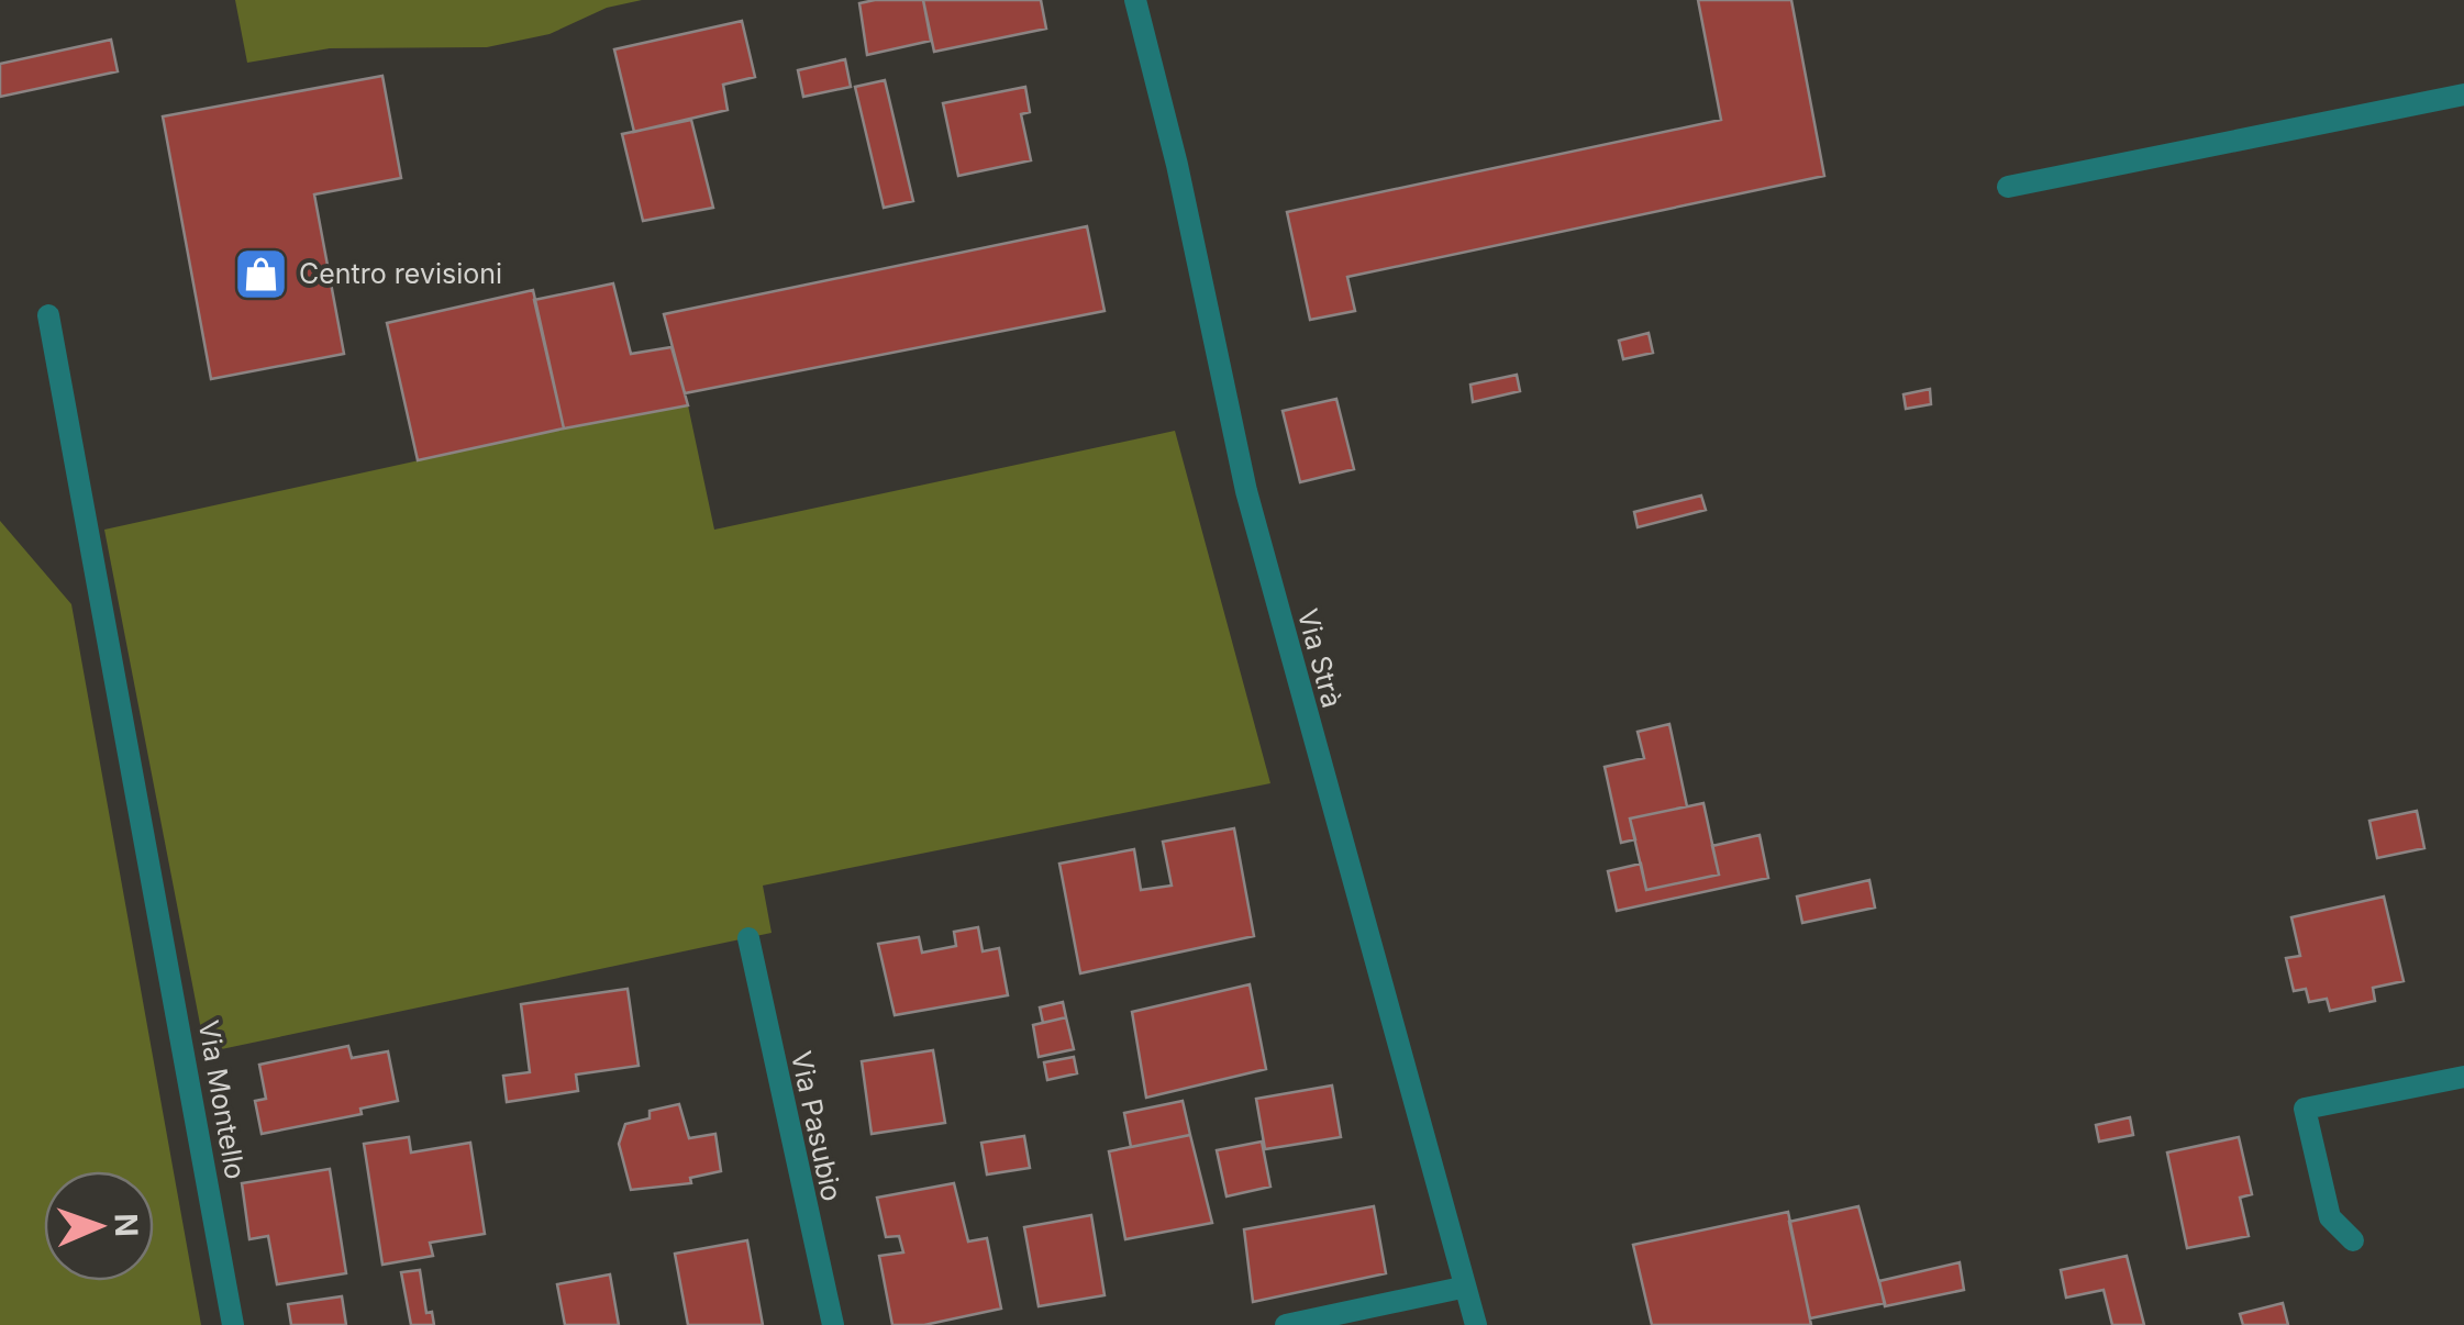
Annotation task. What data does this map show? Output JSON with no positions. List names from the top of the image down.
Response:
{
  "streets": {
    "street": ["Via Strà", "Via Montello", "Via Pasubio"]
  },
  "places": {
    "shop": ["Centro revisioni"]
  },
  "north": "right"
}
